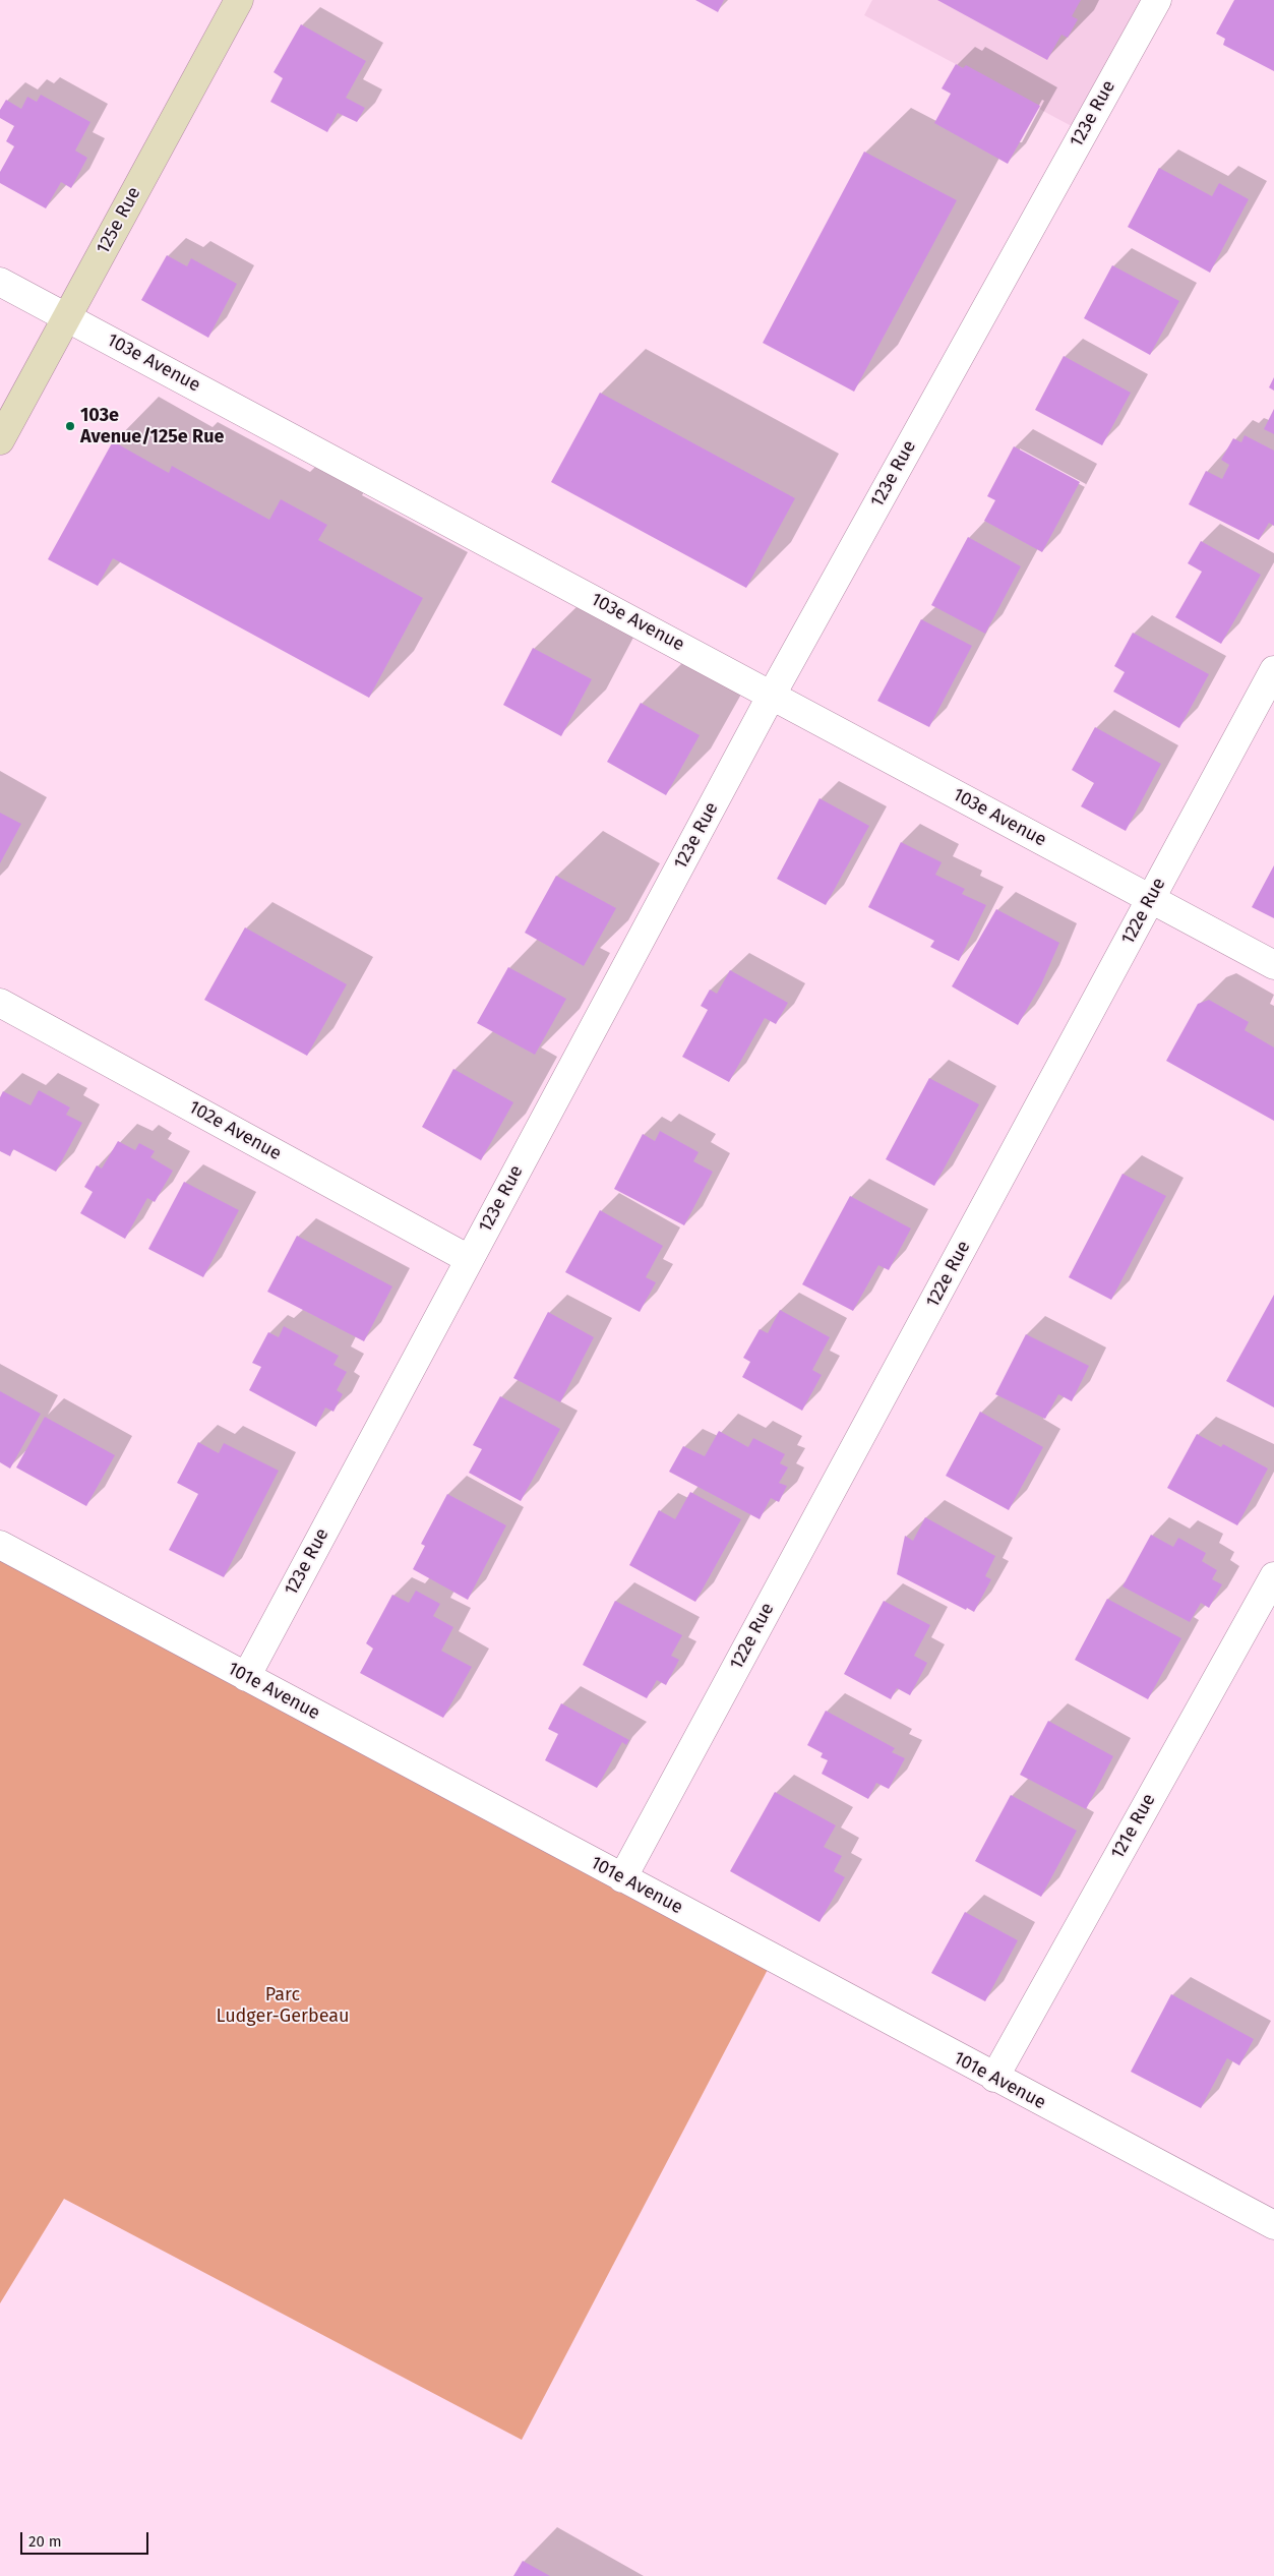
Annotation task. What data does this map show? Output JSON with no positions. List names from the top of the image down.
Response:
{
  "streets": {
    "main road": ["125e Rue"],
    "street": [
      "123e Rue",
      "103e Avenue",
      "122e Rue",
      "102e Avenue",
      "101e Avenue",
      "121e Rue"
    ]
  },
  "crossings": [
    ["123e Rue", "103e Avenue"],
    ["123e Rue", "102e Avenue"],
    ["123e Rue", "101e Avenue"],
    ["125e Rue", "103e Avenue"],
    ["103e Avenue", "122e Rue"],
    ["122e Rue", "101e Avenue"],
    ["101e Avenue", "121e Rue"]
  ],
  "parks": ["Parc Ludger-Gerbeau"],
  "places": ["103e Avenue/125e Rue"],
  "scale_bar": "20 m"
}
